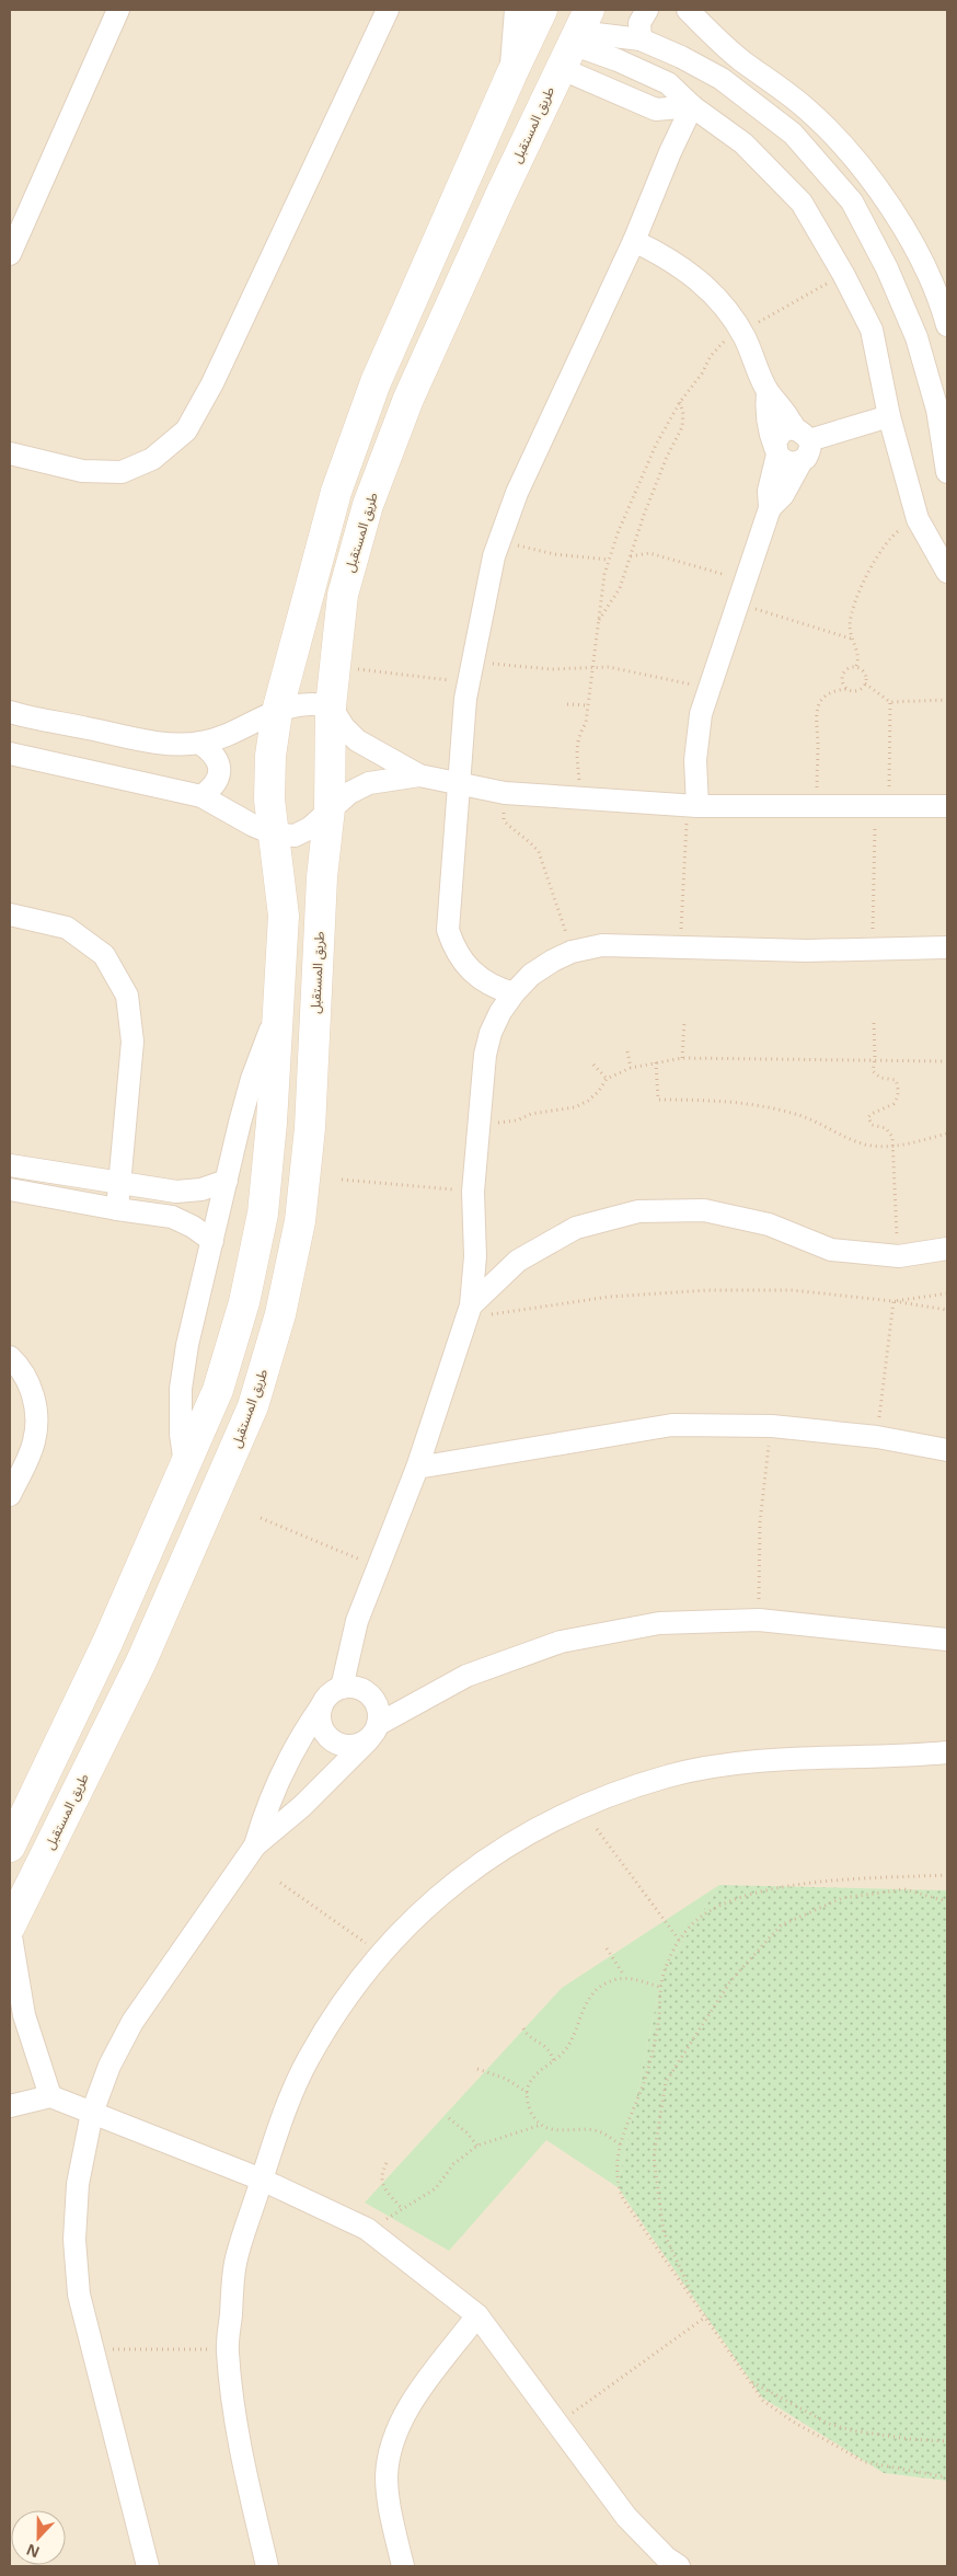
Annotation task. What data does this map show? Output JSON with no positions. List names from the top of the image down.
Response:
{
  "streets": {
    "main road": ["طريق المستقبل"]
  },
  "north": "bottom"
}
